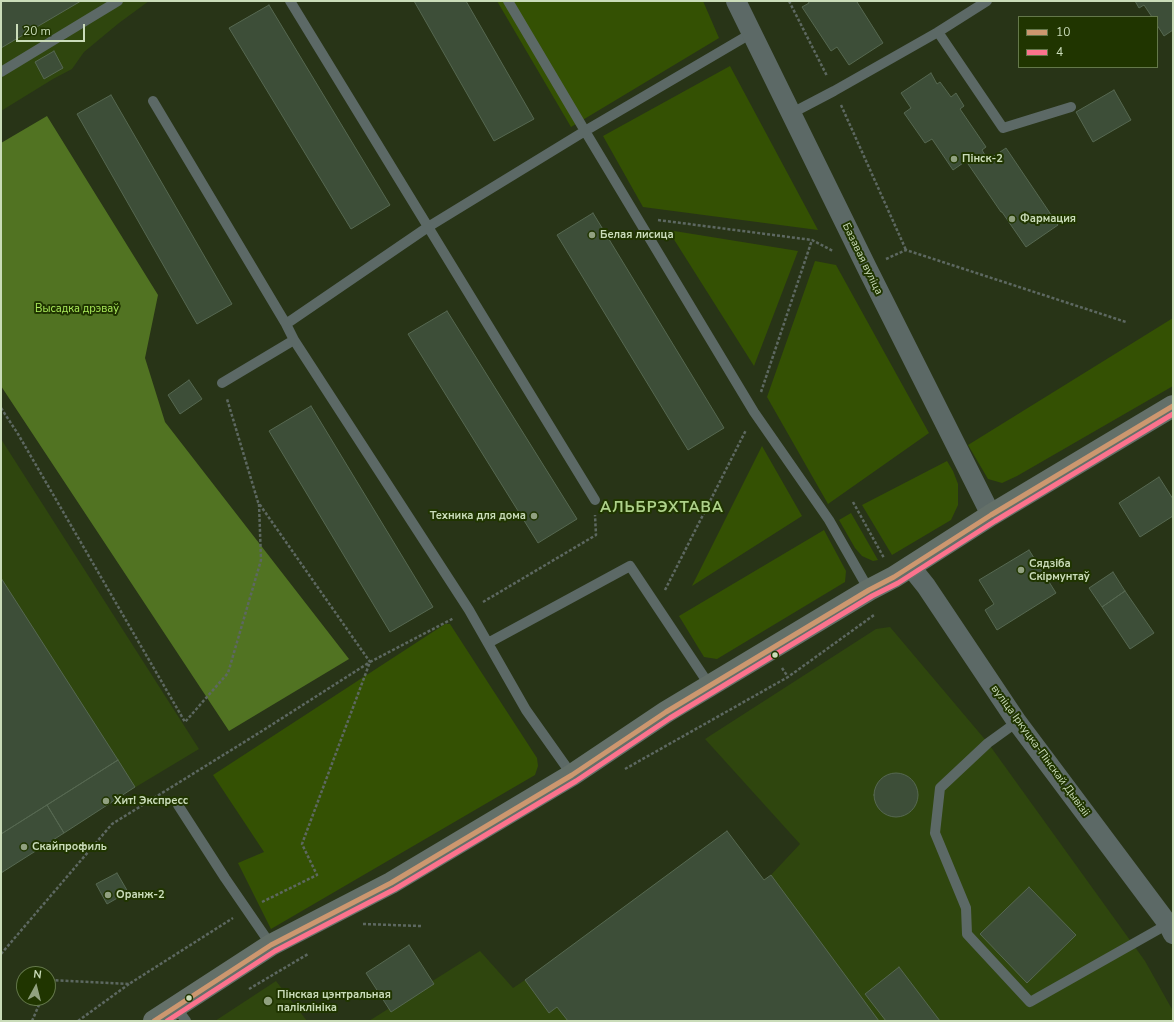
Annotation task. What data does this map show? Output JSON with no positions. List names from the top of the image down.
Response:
{
  "streets": {
    "street": ["Базавая вуліца", "вуліца Іркуцка-Пінскай Дывізіі"]
  },
  "districts": ["АЛЬБРЭХТАВА"],
  "parks": ["Высадка дрэваў"],
  "places": [
    "Пінск-2",
    "Фармация",
    "Белая лисица",
    "Техника для дома",
    "Сядзіба Скірмунтаў",
    "Хит! Экспресс",
    "Скайпрофиль",
    "Оранж-2",
    "Пінская цэнтральная паліклініка"
  ],
  "lines": ["transit line 10", "transit line 4"],
  "legend": ["10", "4"],
  "scale_bar": "20 m",
  "north": "top"
}
